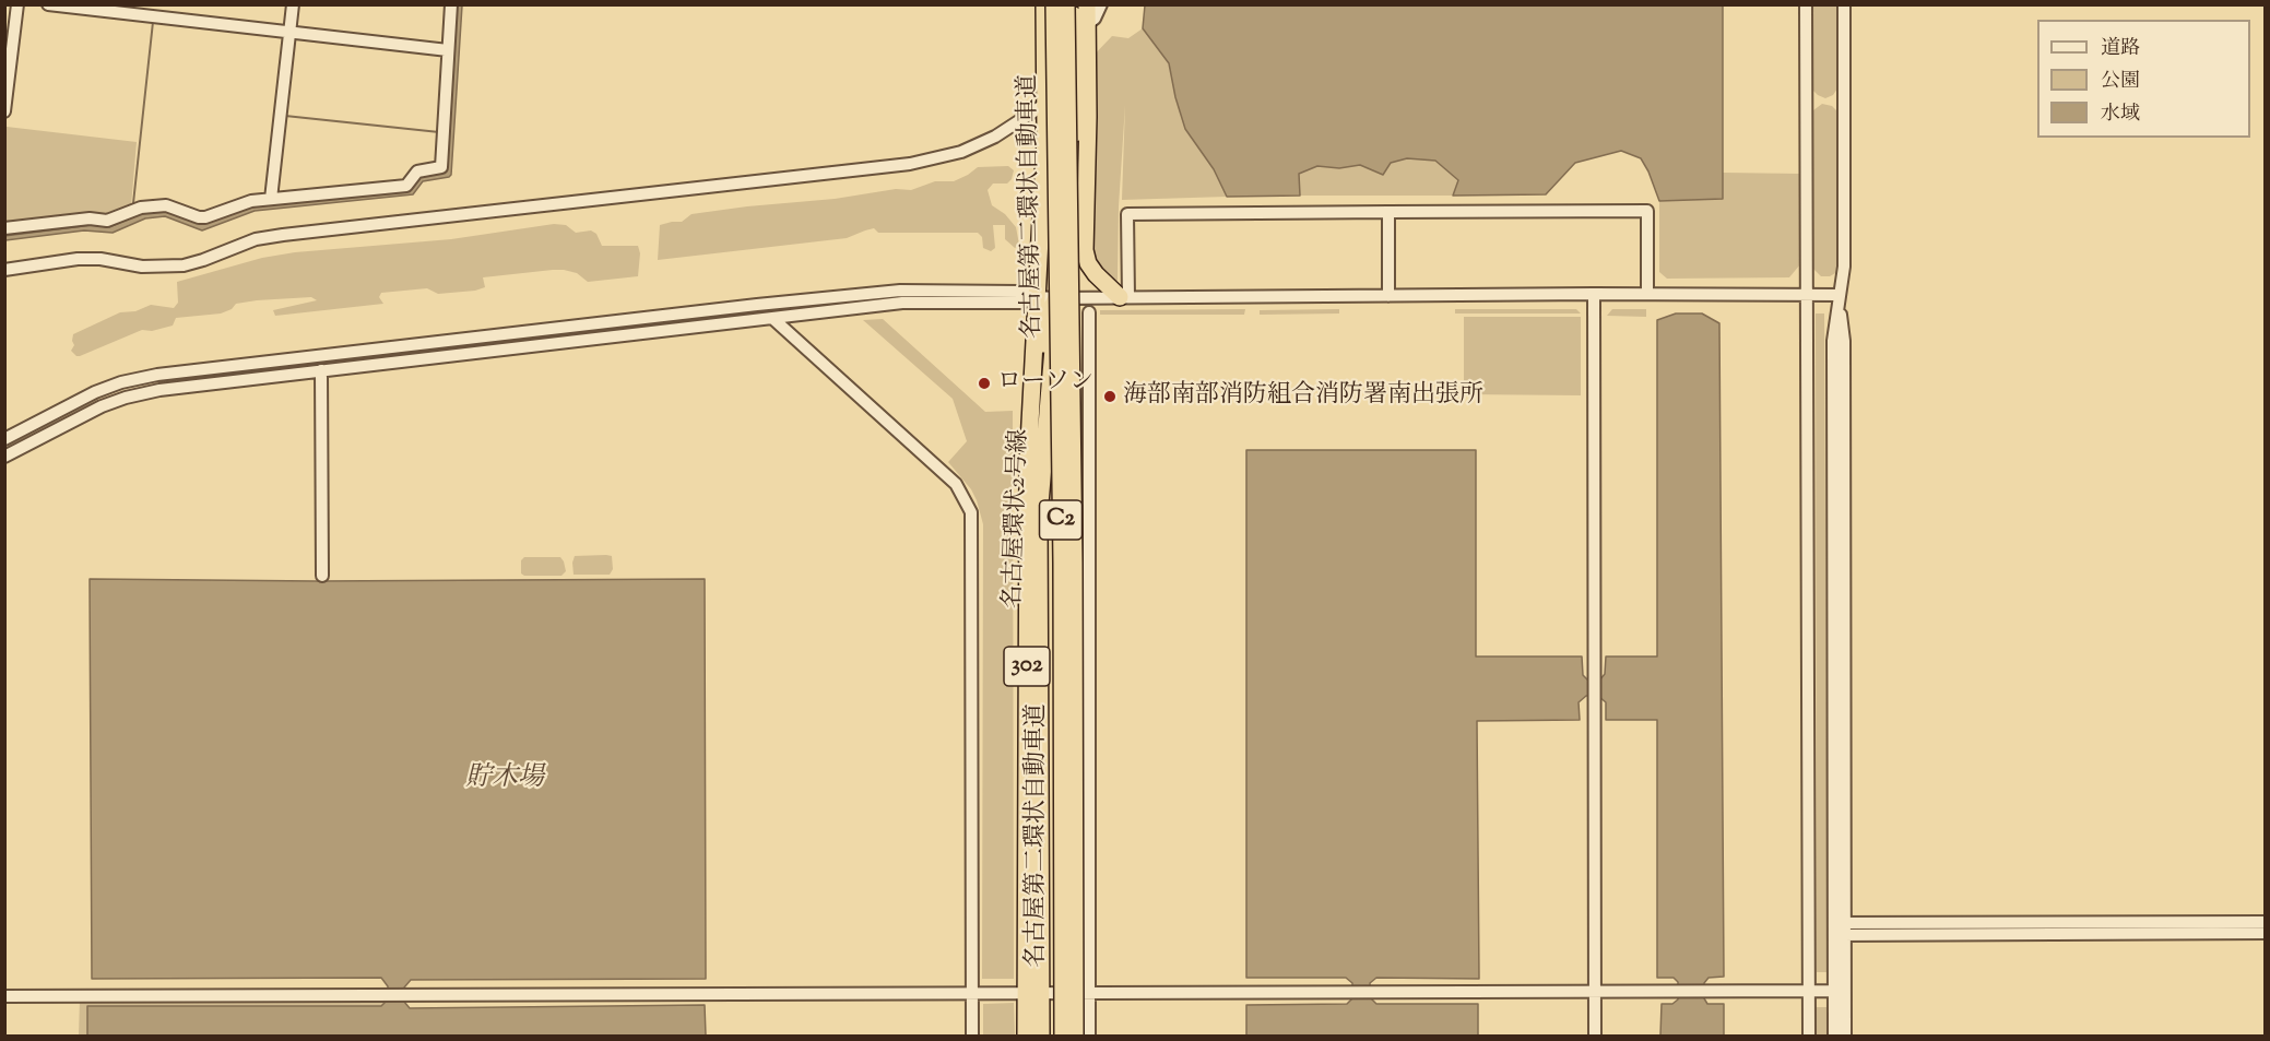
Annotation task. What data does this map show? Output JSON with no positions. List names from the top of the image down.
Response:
{
  "streets": {
    "highway": [
      "名古屋第二環状自動車道",
      "名古屋環状2号線",
      "C2",
      "302"
    ]
  },
  "water": ["貯木場"],
  "places": ["ローソン", "海部南部消防組合消防署南出張所"],
  "legend": ["道路", "公園", "水域"]
}
